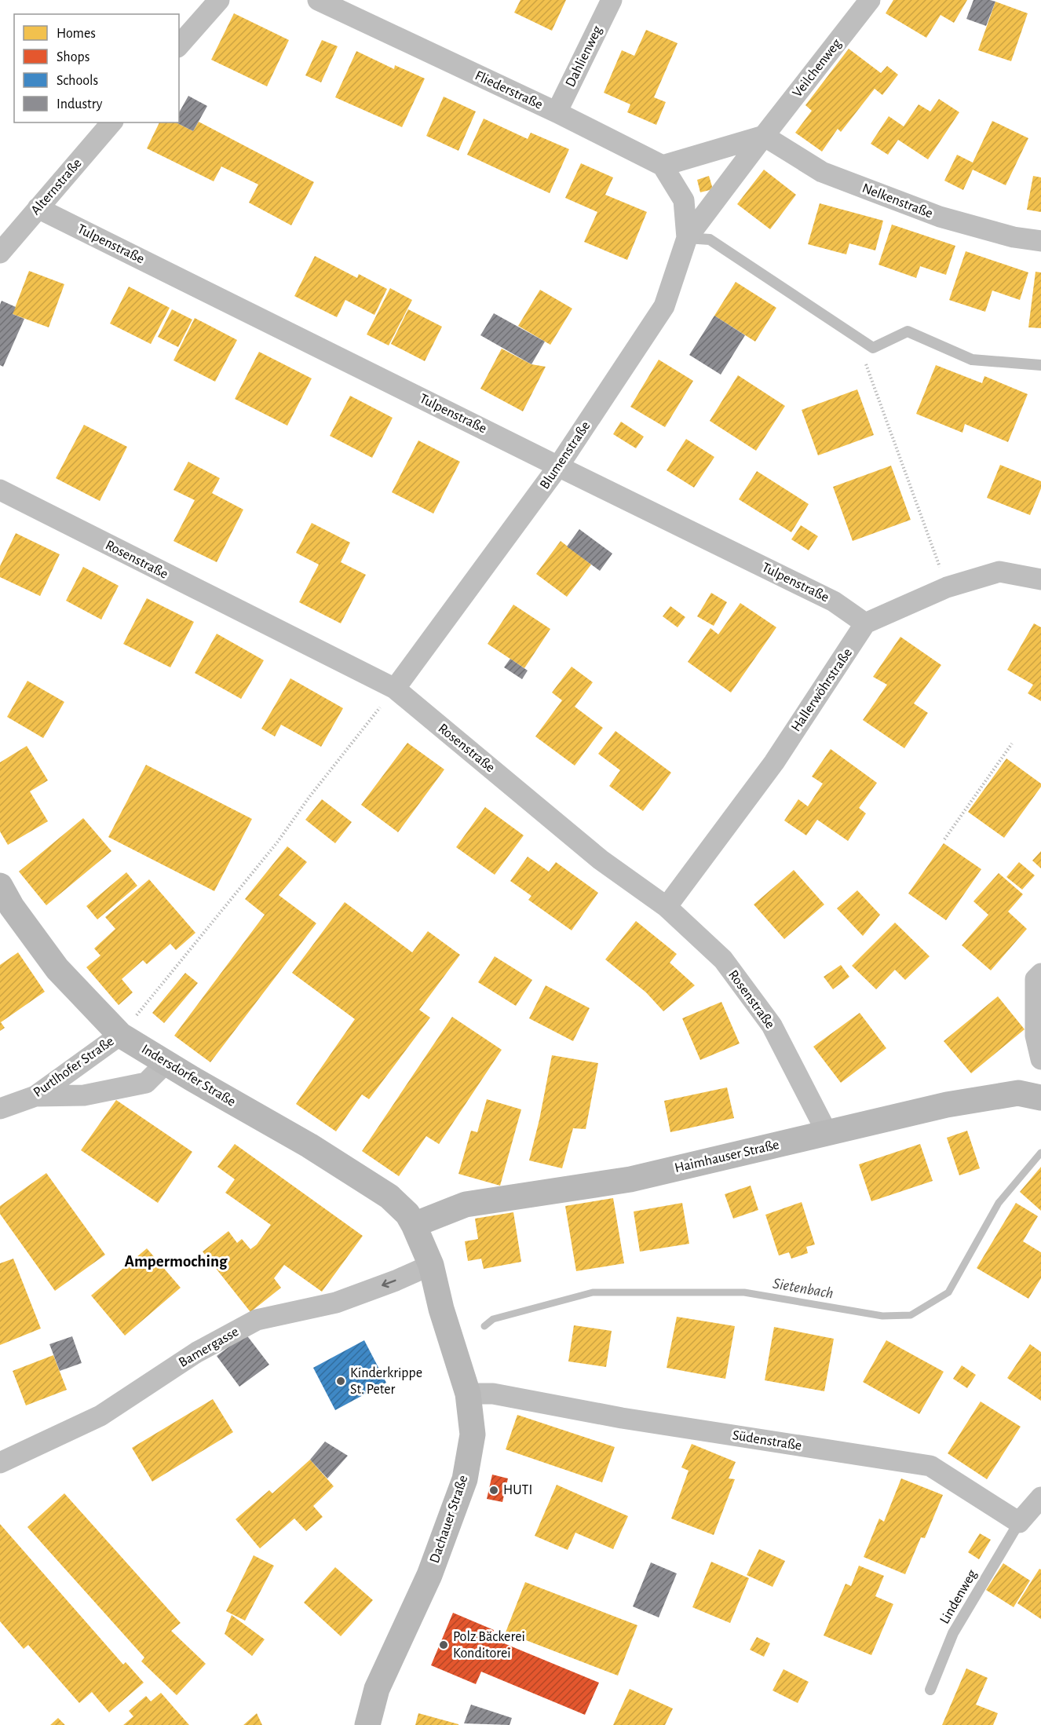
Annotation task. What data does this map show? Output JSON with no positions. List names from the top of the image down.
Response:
{
  "streets": {
    "main road": ["Indersdorfer Straße", "Haimhauser Straße", "Dachauer Straße"],
    "street": [
      "Dahlienweg",
      "Veilchenweg",
      "Fliederstraße",
      "Alternstraße",
      "Nelkenstraße",
      "Tulpenstraße",
      "Blumenstraße",
      "Rosenstraße",
      "Hallerwöhrstraße",
      "Purtlhofer Straße",
      "Bamergasse",
      "Südenstraße"
    ],
    "lane": ["Lindenweg"]
  },
  "crossings": [
    ["Dahlienweg", "Fliederstraße"],
    ["Veilchenweg", "Nelkenstraße"],
    ["Veilchenweg", "Blumenstraße"],
    ["Fliederstraße", "Blumenstraße"],
    ["Alternstraße", "Tulpenstraße"],
    ["Tulpenstraße", "Blumenstraße"],
    ["Tulpenstraße", "Hallerwöhrstraße"],
    ["Blumenstraße", "Rosenstraße"],
    ["Rosenstraße", "Hallerwöhrstraße"],
    ["Rosenstraße", "Haimhauser Straße"],
    ["Purtlhofer Straße", "Indersdorfer Straße"],
    ["Indersdorfer Straße", "Haimhauser Straße"],
    ["Indersdorfer Straße", "Dachauer Straße"],
    ["Haimhauser Straße", "Dachauer Straße"],
    ["Bamergasse", "Dachauer Straße"],
    ["Südenstraße", "Dachauer Straße"],
    ["Südenstraße", "Lindenweg"]
  ],
  "one_way": ["Bamergasse"],
  "districts": ["Ampermoching"],
  "water": ["Sietenbach"],
  "places": ["Kinderkrippe St. Peter", "HUTI", "Polz Bäckerei Konditorei"],
  "legend": [
    "Homes",
    "Shops",
    "Schools",
    "Industry"
  ]
}
